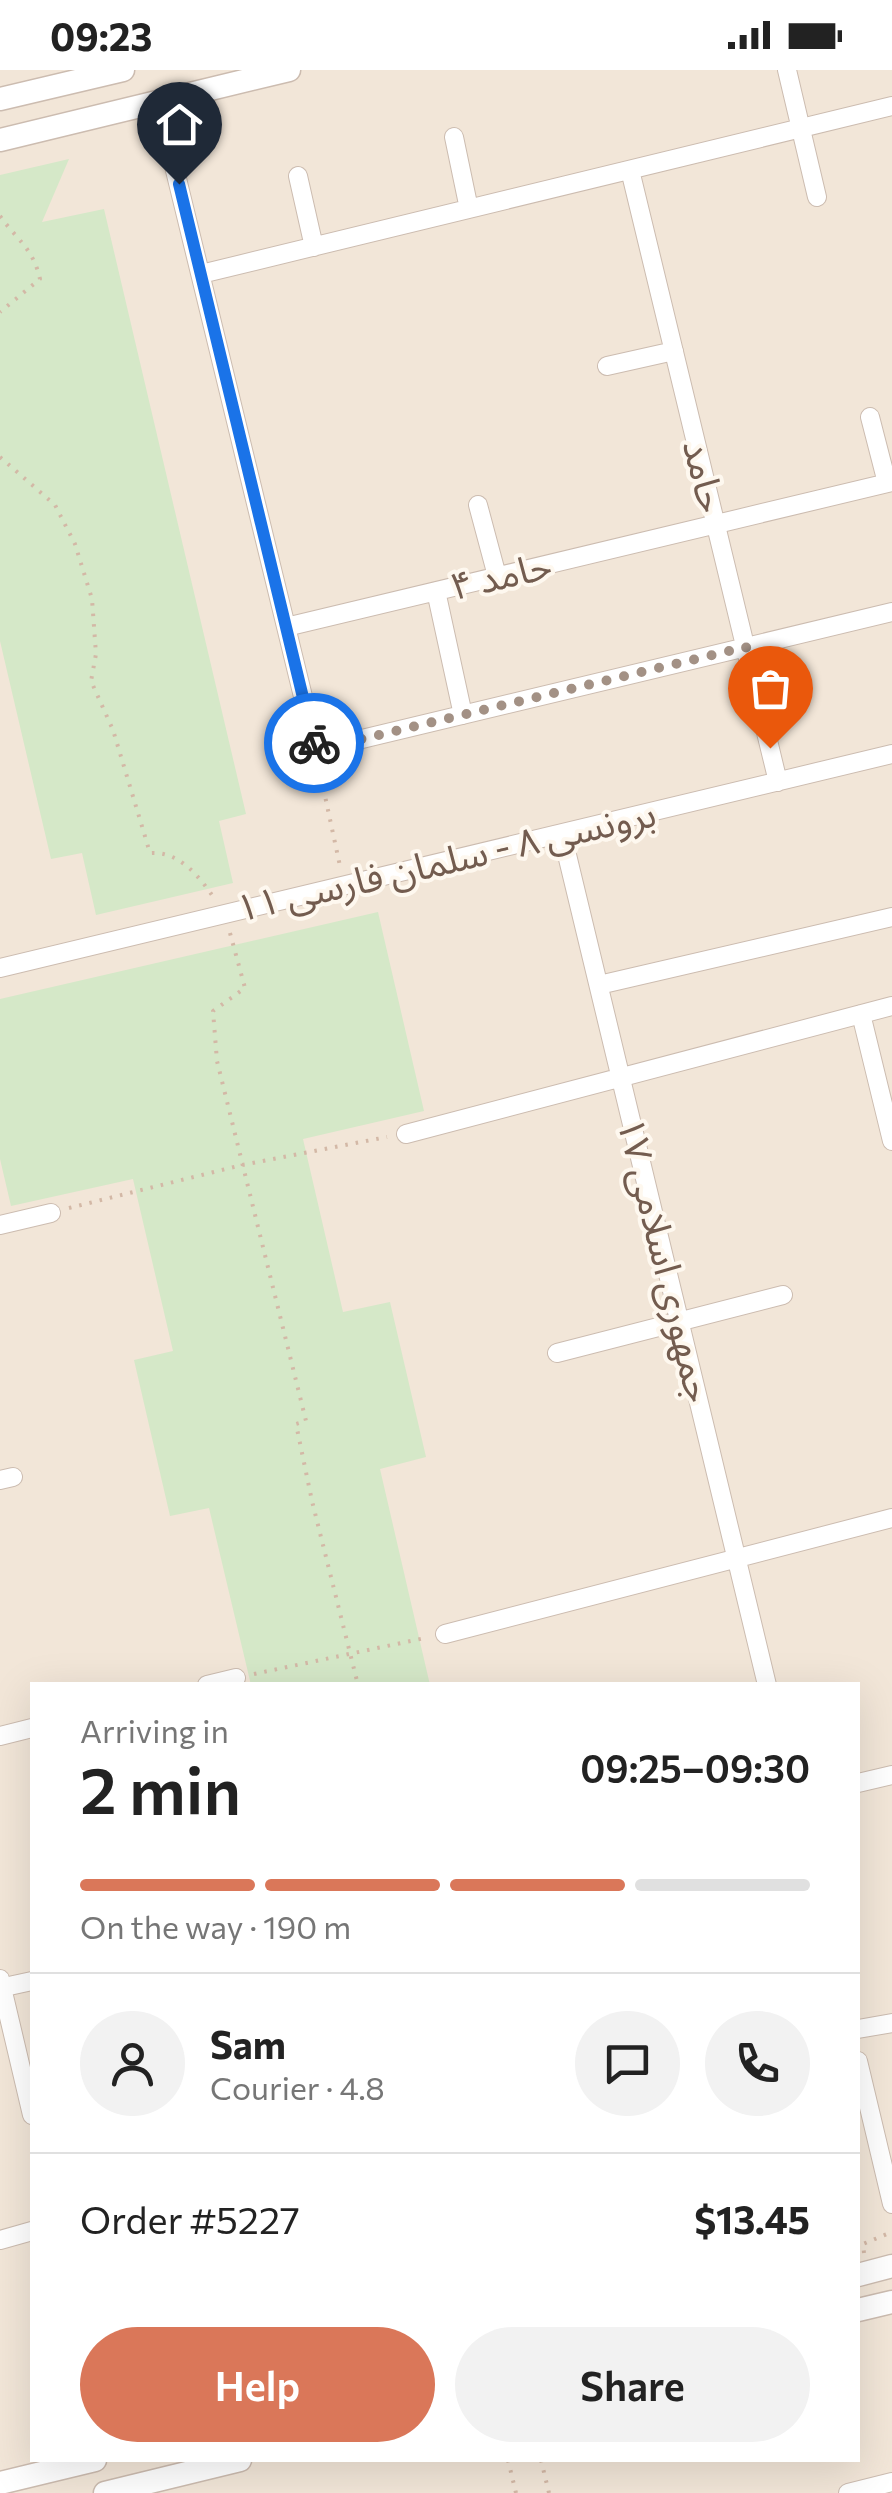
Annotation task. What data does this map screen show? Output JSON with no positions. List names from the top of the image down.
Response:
{
  "streets": {
    "street": [
      "حامد",
      "حامد ۴",
      "برونسی ۸ - سلمان فارسی ۱۱",
      "جمهوری اسلامی ۱۷"
    ]
  },
  "crossings": [
    ["حامد", "حامد ۴"],
    ["حامد", "برونسی ۸ - سلمان فارسی ۱۱"],
    ["برونسی ۸ - سلمان فارسی ۱۱", "جمهوری اسلامی ۱۷"]
  ],
  "page": {
    "status": "09:23",
    "heading": ["2 min", "Arriving in", "09:25–09:30"],
    "panel": [
      "Sam",
      "Courier · 4.8",
      "Order #5227",
      "$13.45"
    ],
    "bar": "On the way · 190 m",
    "buttons": ["Help", "Share"]
  }
}
